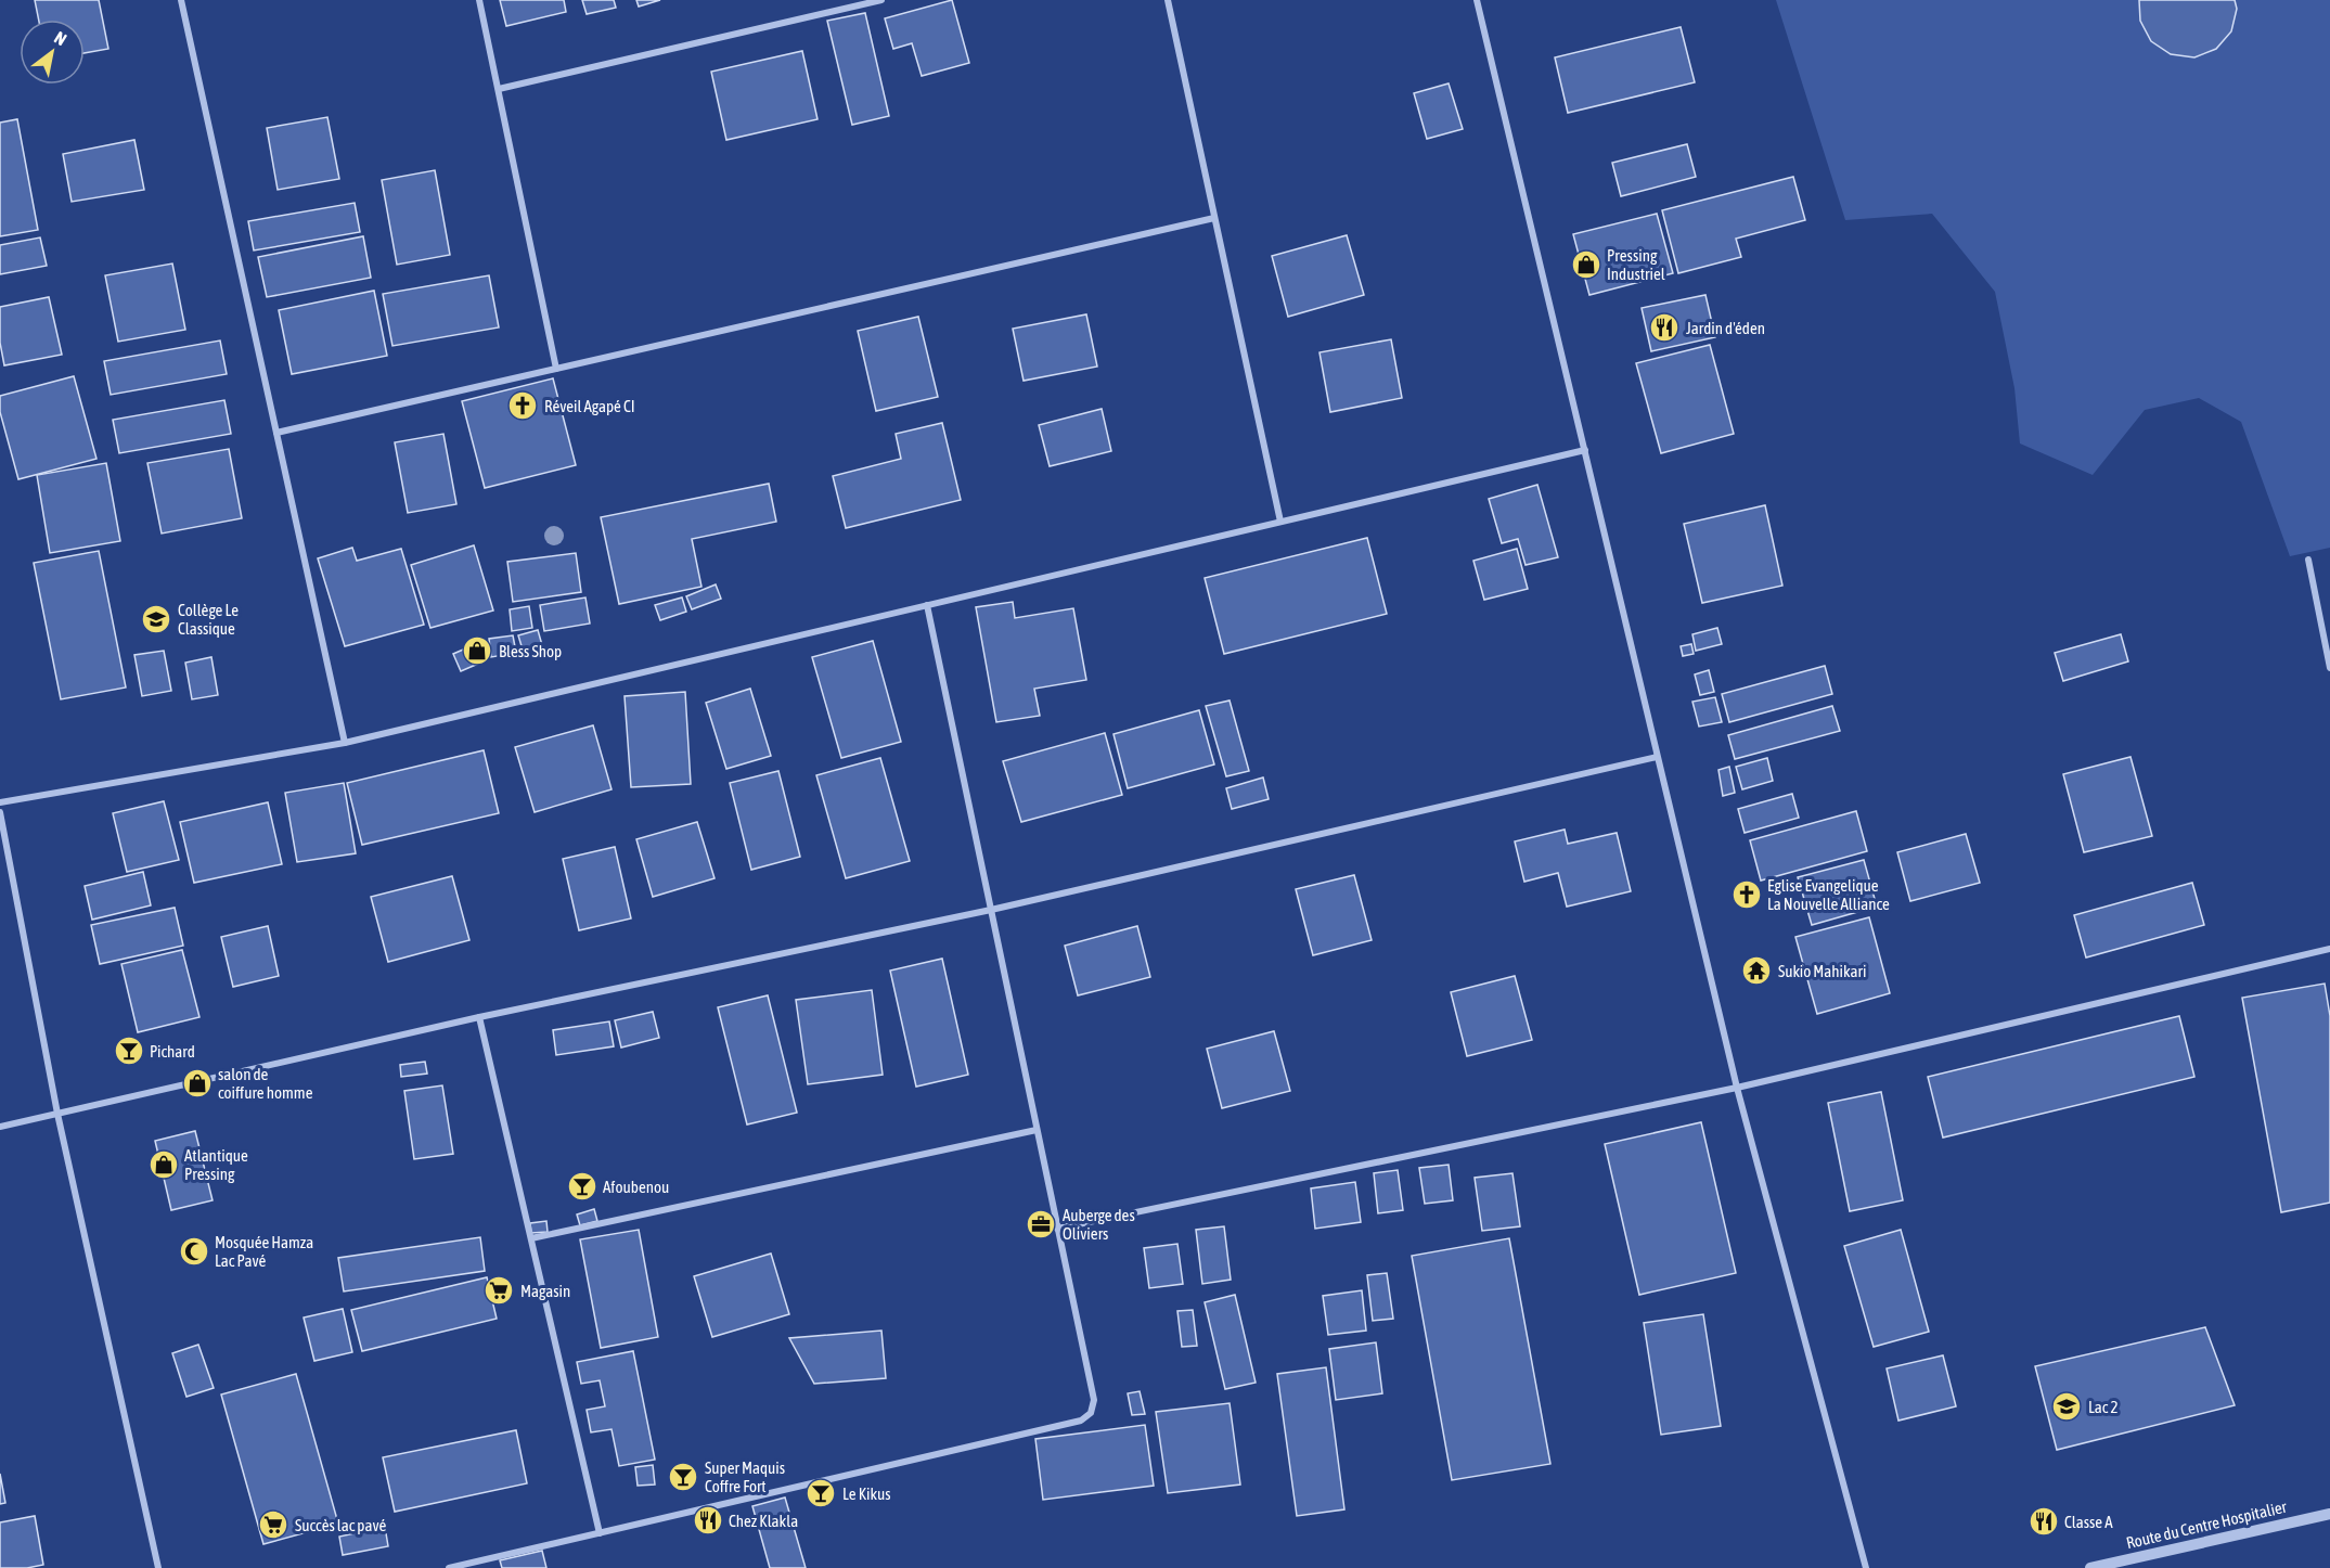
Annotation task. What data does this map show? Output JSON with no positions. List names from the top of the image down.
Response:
{
  "streets": {
    "street": ["Route du Centre Hospitalier"]
  },
  "places": {
    "shop": [
      "Pressing Industriel",
      "Bless Shop",
      "salon de coiffure homme",
      "Atlantique Pressing"
    ],
    "restaurant": ["Jardin d'éden", "Chez Klakla", "Classe A"],
    "church": ["Réveil Agapé CI", "Eglise Evangelique La Nouvelle Alliance"],
    "school or university": ["Collège Le Classique", "Lac 2"],
    "temple": ["Sukio Mahikari"],
    "bar": [
      "Pichard",
      "Afoubenou",
      "Super Maquis Coffre Fort",
      "Le Kikus"
    ],
    "office": ["Auberge des Oliviers"],
    "mosque": ["Mosquée Hamza Lac Pavé"],
    "supermarket": ["Magasin", "Succès lac pavé"]
  },
  "north": "top right"
}
